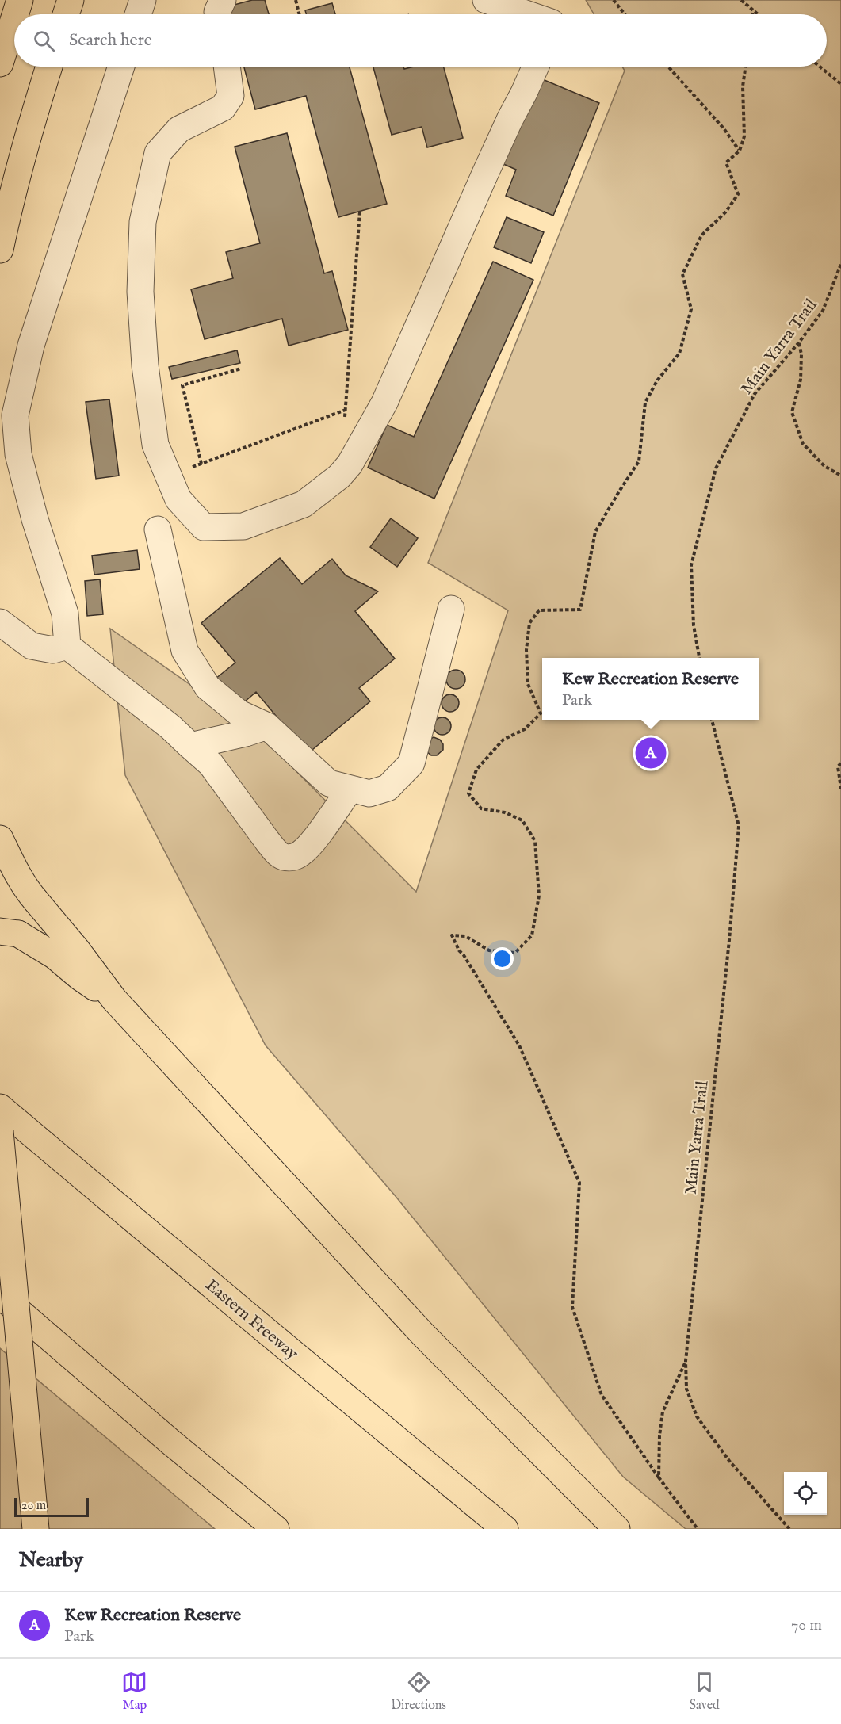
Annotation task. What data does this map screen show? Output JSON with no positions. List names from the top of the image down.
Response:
{
  "streets": {
    "main road": ["Eastern Freeway"],
    "path": ["Main Yarra Trail"]
  },
  "scale_bar": "20 m",
  "page": {
    "search": "Search here",
    "popup": ["Kew Recreation Reserve", "Park"],
    "pins": "A",
    "scale": "20 m",
    "heading": "Nearby",
    "list": [
      {
        "mark": "A",
        "name": "Kew Recreation Reserve",
        "note": "Park",
        "value": "70 m"
      }
    ],
    "nav": ["Map", "Directions", "Saved"]
  }
}
